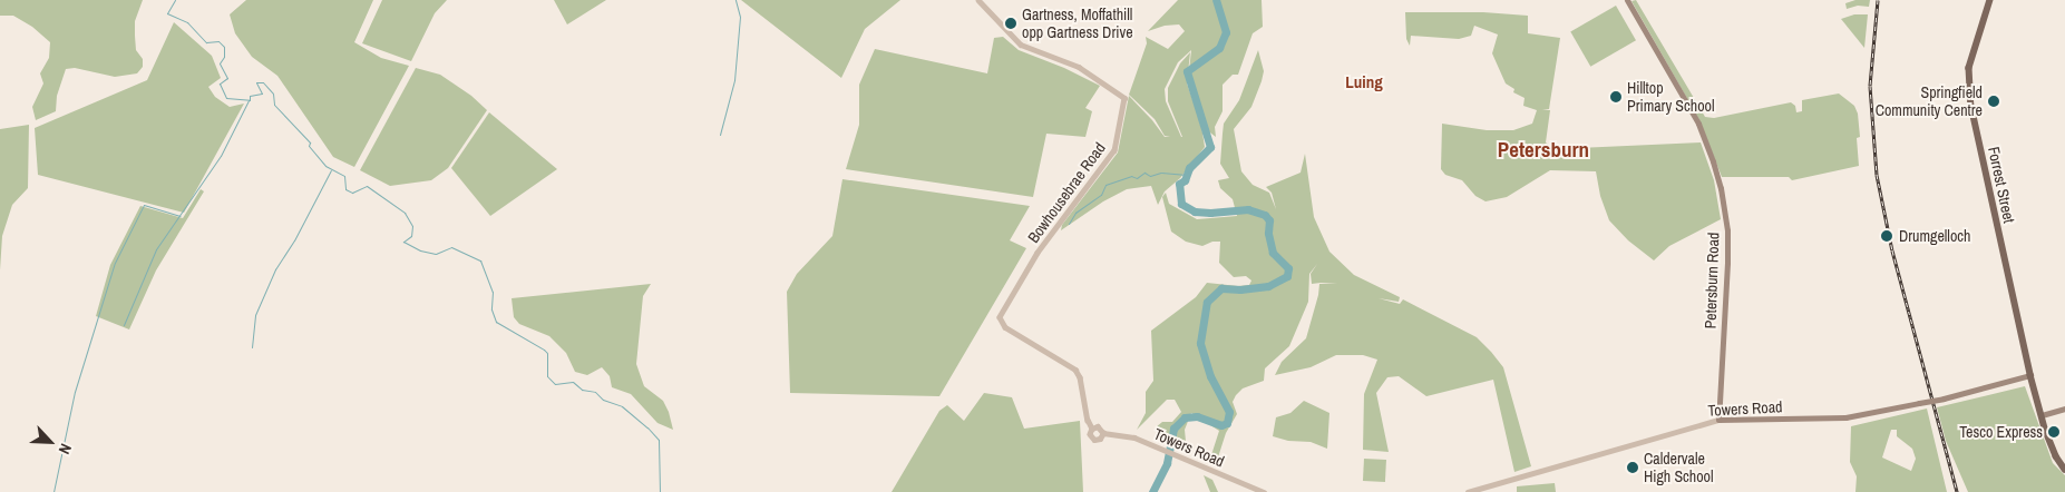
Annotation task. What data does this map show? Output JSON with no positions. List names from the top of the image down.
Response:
{
  "streets": {
    "main road": ["Forrest Street", "Petersburn Road", "Towers Road"],
    "street": ["Bowhousebrae Road"]
  },
  "crossings": [
    ["Forrest Street", "Towers Road"],
    ["Bowhousebrae Road", "Towers Road"],
    ["Petersburn Road", "Towers Road"]
  ],
  "districts": ["Luing", "Petersburn"],
  "places": [
    "Gartness, Moffathill opp Gartness Drive",
    "Hilltop Primary School",
    "Springfield Community Centre",
    "Drumgelloch",
    "Tesco Express",
    "Caldervale High School"
  ],
  "north": "bottom right"
}
